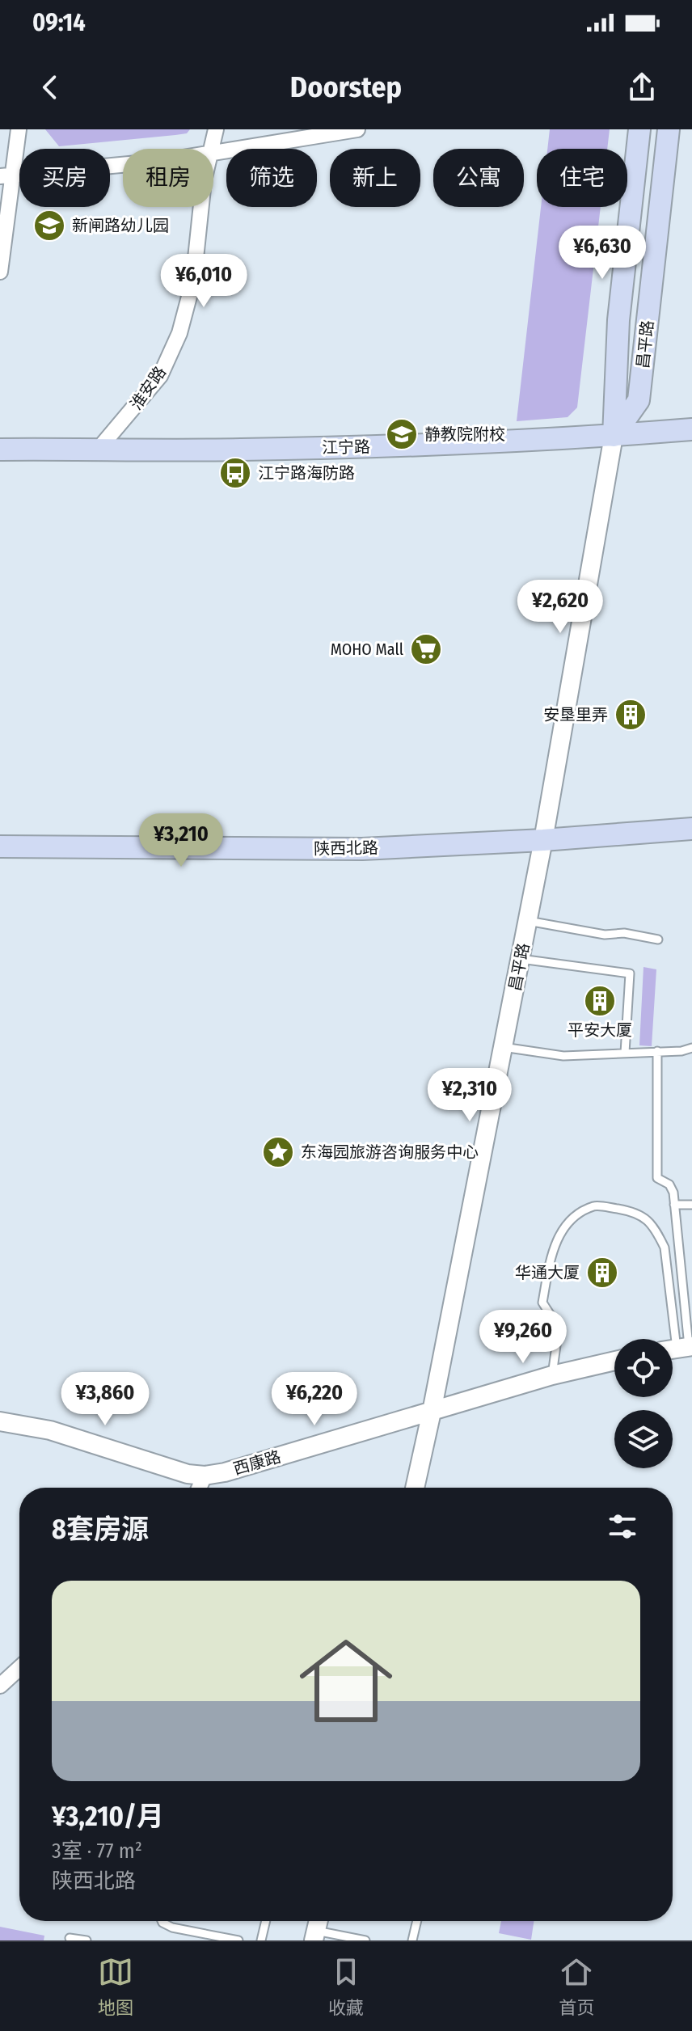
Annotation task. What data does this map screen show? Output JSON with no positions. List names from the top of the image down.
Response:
{
  "streets": {
    "main road": ["昌平路", "江宁路", "陕西北路"],
    "street": ["淮安路", "西康路"]
  },
  "crossings": [
    ["昌平路", "江宁路"],
    ["昌平路", "陕西北路"],
    ["昌平路", "西康路"],
    ["淮安路", "江宁路"]
  ],
  "places": {
    "school or university": ["新闸路幼儿园", "静教院附校"],
    "bus stop": ["江宁路海防路"],
    "supermarket": ["MOHO Mall"],
    "building": ["安垦里弄", "平安大厦", "华通大厦"],
    "place": ["东海园旅游咨询服务中心"]
  },
  "page": {
    "status": "09:14",
    "header": "Doorstep",
    "chip": [
      "买房",
      "租房",
      "筛选",
      "新上",
      "公寓",
      "住宅"
    ],
    "price": [
      "¥6,630",
      "¥6,010",
      "¥2,620",
      "¥3,210",
      "¥2,310",
      "¥9,260",
      "¥3,860",
      "¥6,220"
    ],
    "heading": "8套房源",
    "list": [
      {
        "name": "¥3,210/月",
        "note": "3室 · 77 m² · 陕西北路"
      }
    ],
    "tabs": ["地图", "收藏", "首页"]
  }
}
